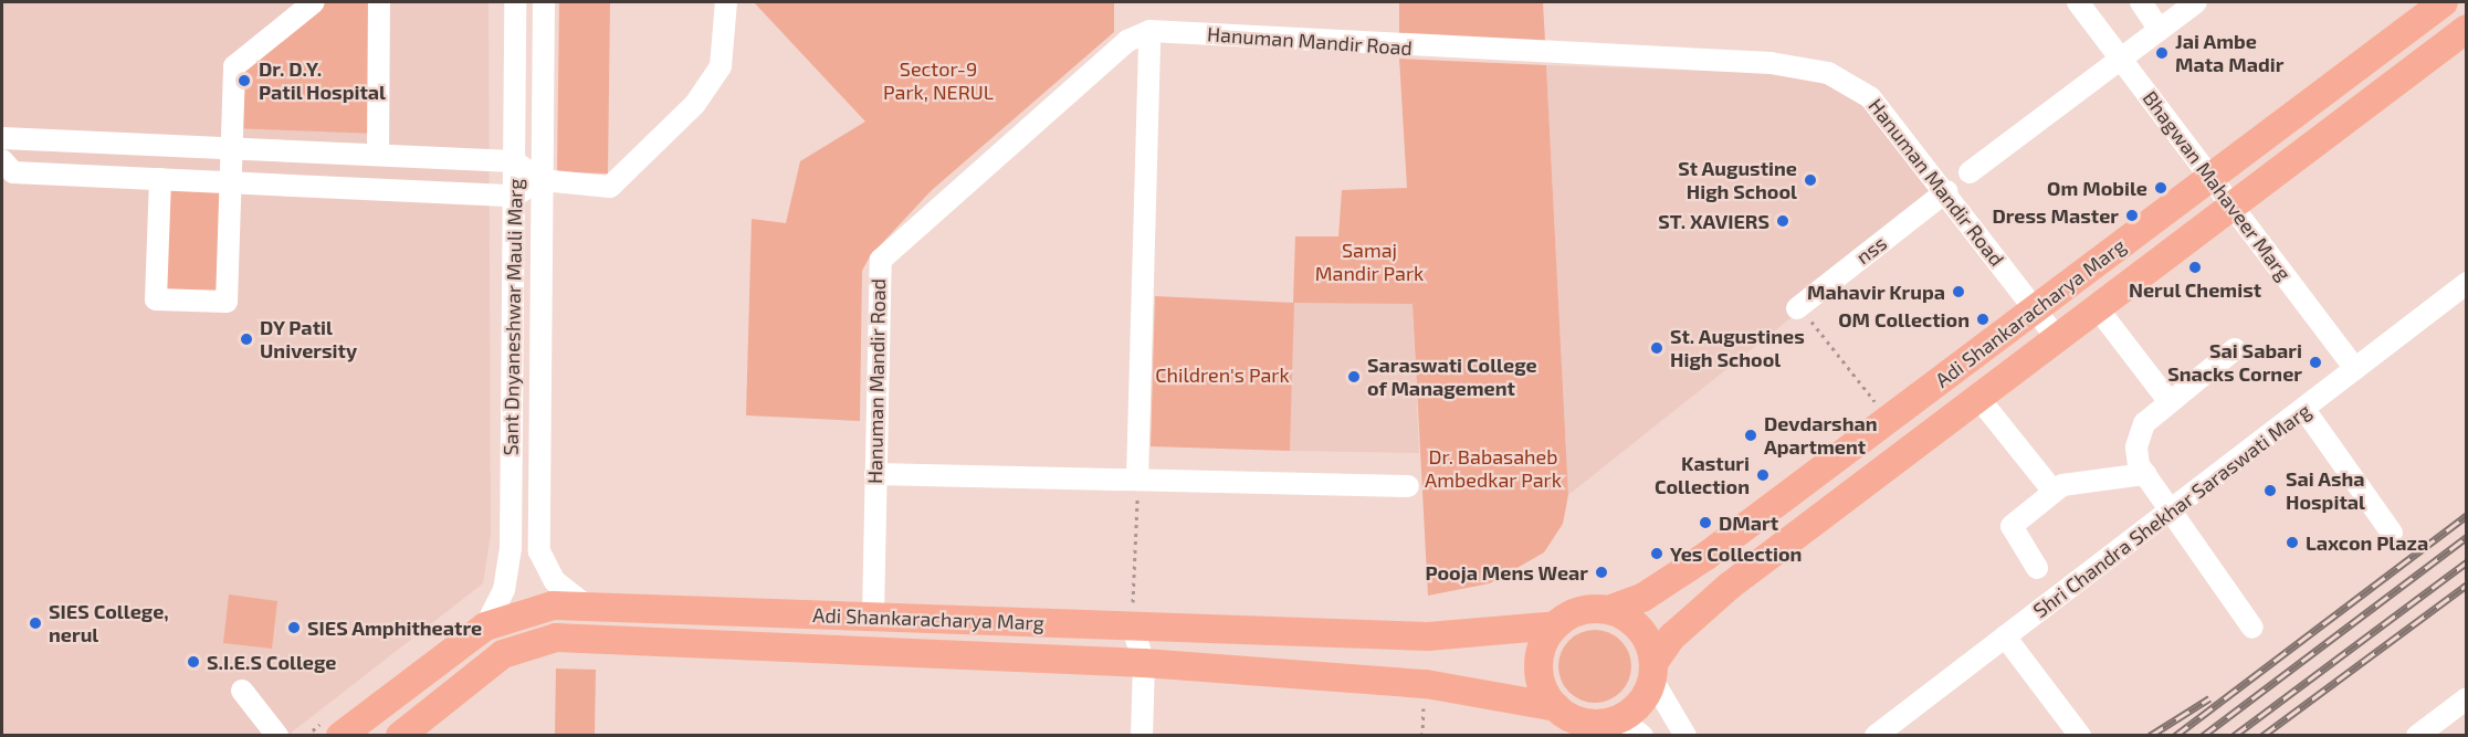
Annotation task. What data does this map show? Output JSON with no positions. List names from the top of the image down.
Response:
{
  "streets": {
    "main road": ["Adi Shankaracharya Marg"],
    "street": [
      "Hanuman Mandir Road",
      "Bhagwan Mahaveer Marg",
      "nss",
      "Sant Dnyaneshwar Mauli Marg",
      "Shri Chandra Shekhar Saraswati Marg"
    ]
  },
  "crossings": [
    ["Hanuman Mandir Road", "nss"],
    ["Hanuman Mandir Road", "Adi Shankaracharya Marg"],
    ["Bhagwan Mahaveer Marg", "Adi Shankaracharya Marg"],
    ["Bhagwan Mahaveer Marg", "Shri Chandra Shekhar Saraswati Marg"],
    ["Adi Shankaracharya Marg", "Sant Dnyaneshwar Mauli Marg"]
  ],
  "parks": [
    "Sector-9 Park, NERUL",
    "Samaj Mandir Park",
    "Children's Park",
    "Dr. Babasaheb Ambedkar Park"
  ],
  "places": [
    "Jai Ambe Mata Madir",
    "Dr. D.Y. Patil Hospital",
    "St Augustine High School",
    "Om Mobile",
    "Dress Master",
    "ST. XAVIERS",
    "Nerul Chemist",
    "Mahavir Krupa",
    "OM Collection",
    "DY Patil University",
    "St. Augustines High School",
    "Sai Sabari Snacks Corner",
    "Saraswati College of Management",
    "Devdarshan Apartment",
    "Kasturi Collection",
    "Sai Asha Hospital",
    "DMart",
    "Laxcon Plaza",
    "Yes Collection",
    "Pooja Mens Wear",
    "SIES College, nerul",
    "SIES Amphitheatre",
    "S.I.E.S College"
  ]
}
